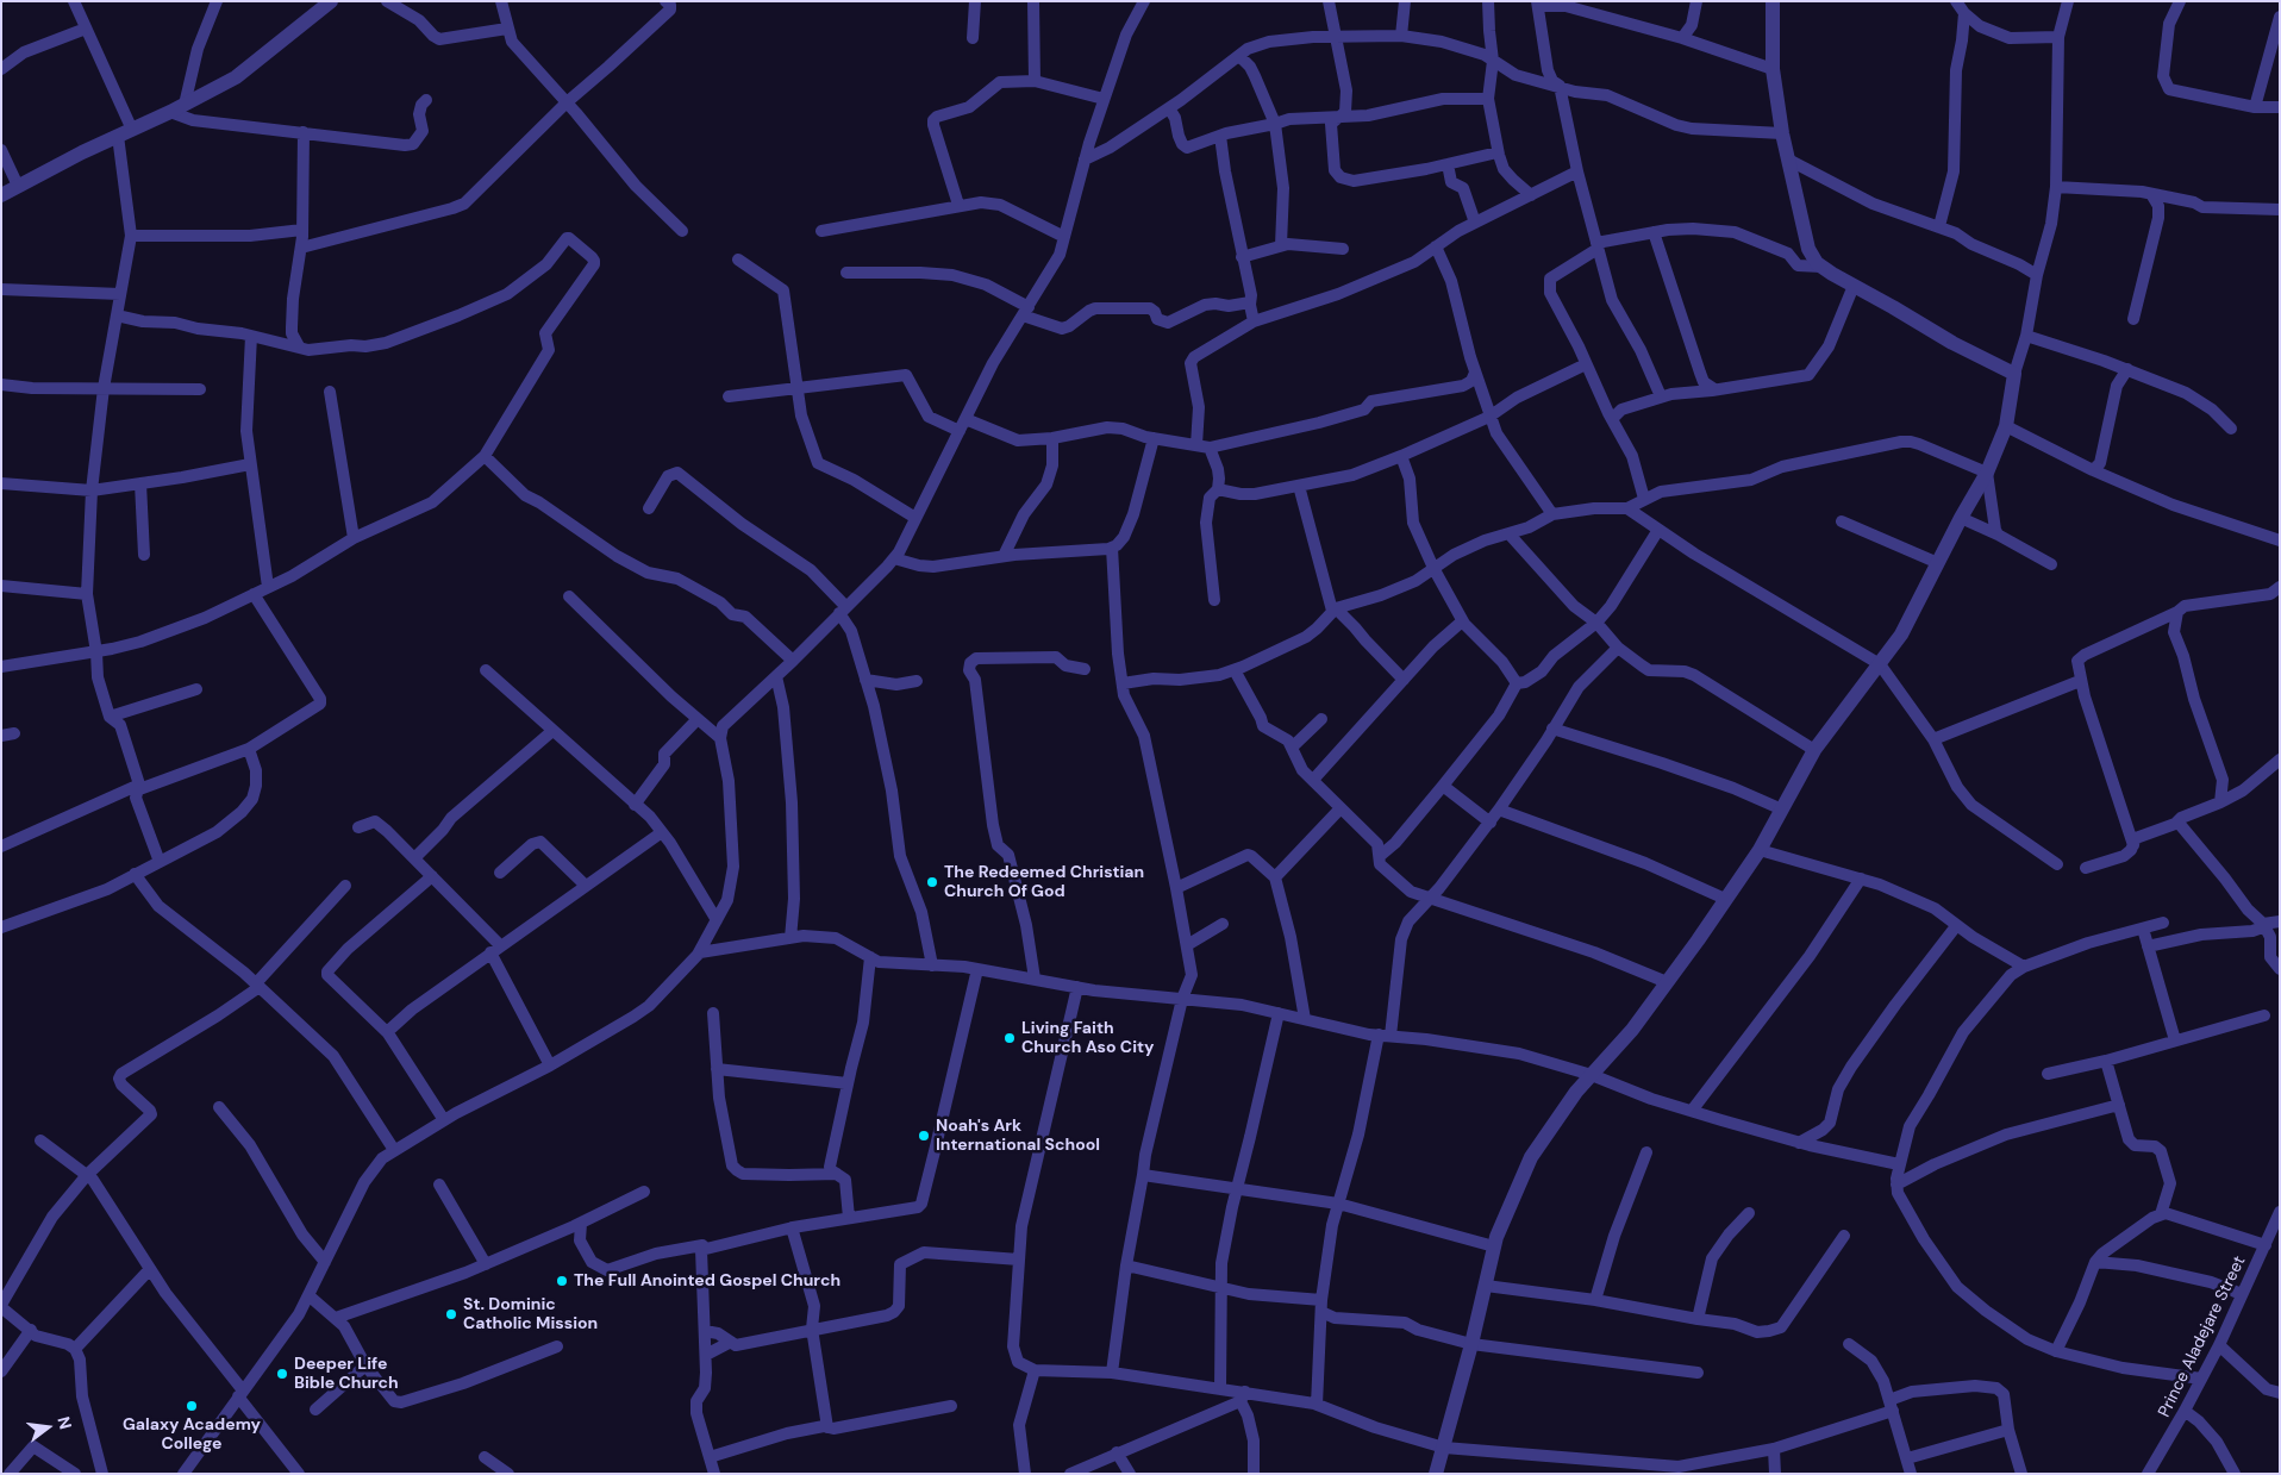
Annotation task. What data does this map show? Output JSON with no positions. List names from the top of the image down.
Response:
{
  "streets": {
    "street": ["Prince Aladejare Street"]
  },
  "places": [
    "The Redeemed Christian Church Of God",
    "Living Faith Church Aso City",
    "Noah's Ark International School",
    "The Full Anointed Gospel Church",
    "St. Dominic Catholic Mission",
    "Deeper Life Bible Church",
    "Galaxy Academy College"
  ],
  "north": "right"
}
